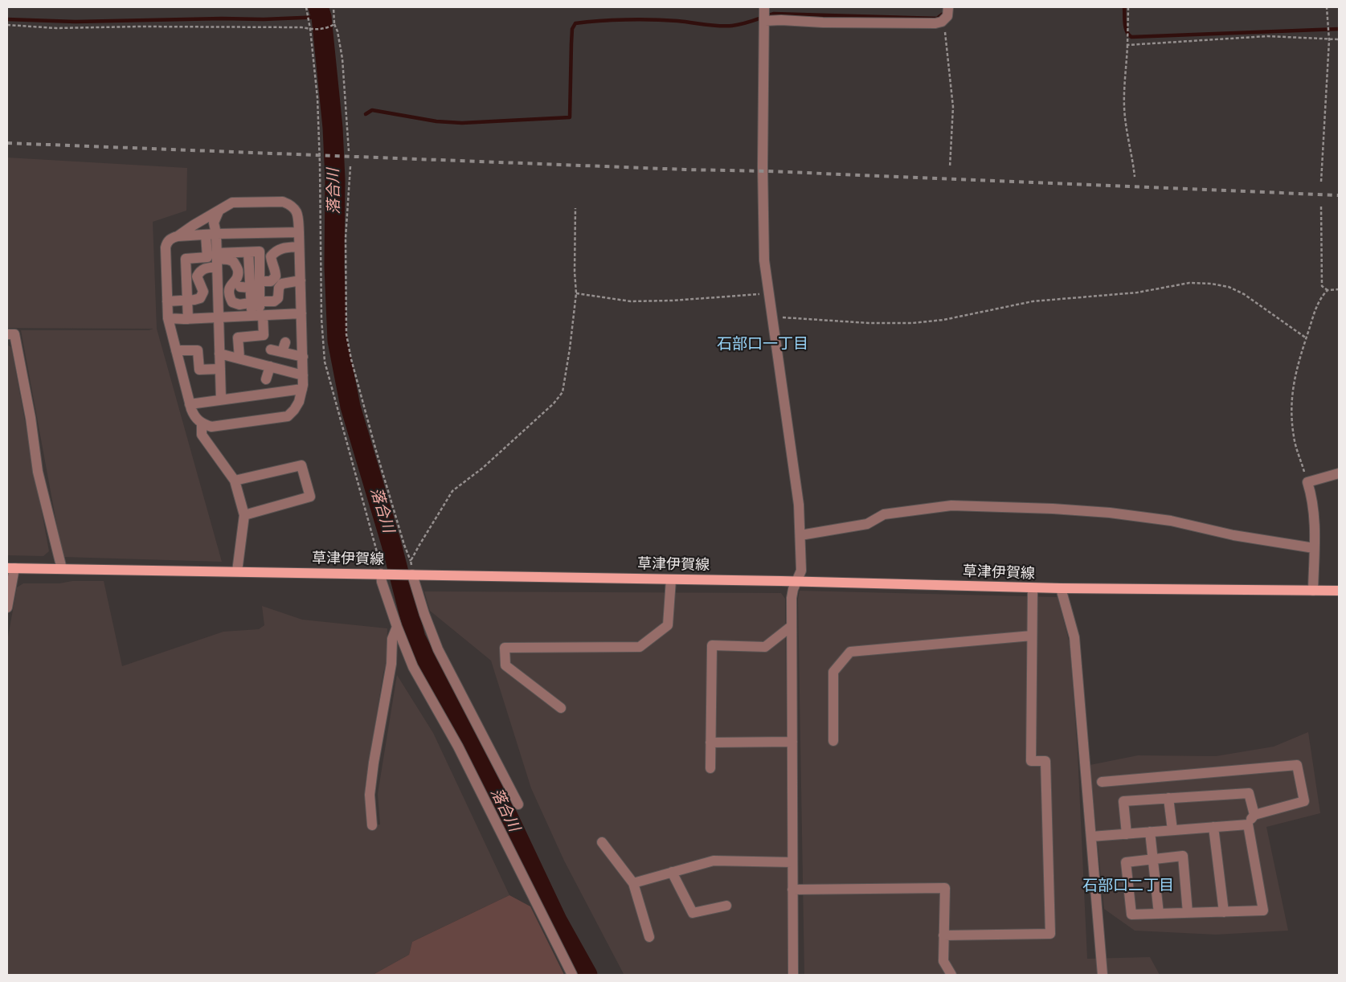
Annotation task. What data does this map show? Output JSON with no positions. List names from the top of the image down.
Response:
{
  "streets": {
    "main road": ["草津伊賀線"]
  },
  "districts": ["石部口一丁目", "石部口二丁目"],
  "water": ["落合川"]
}
